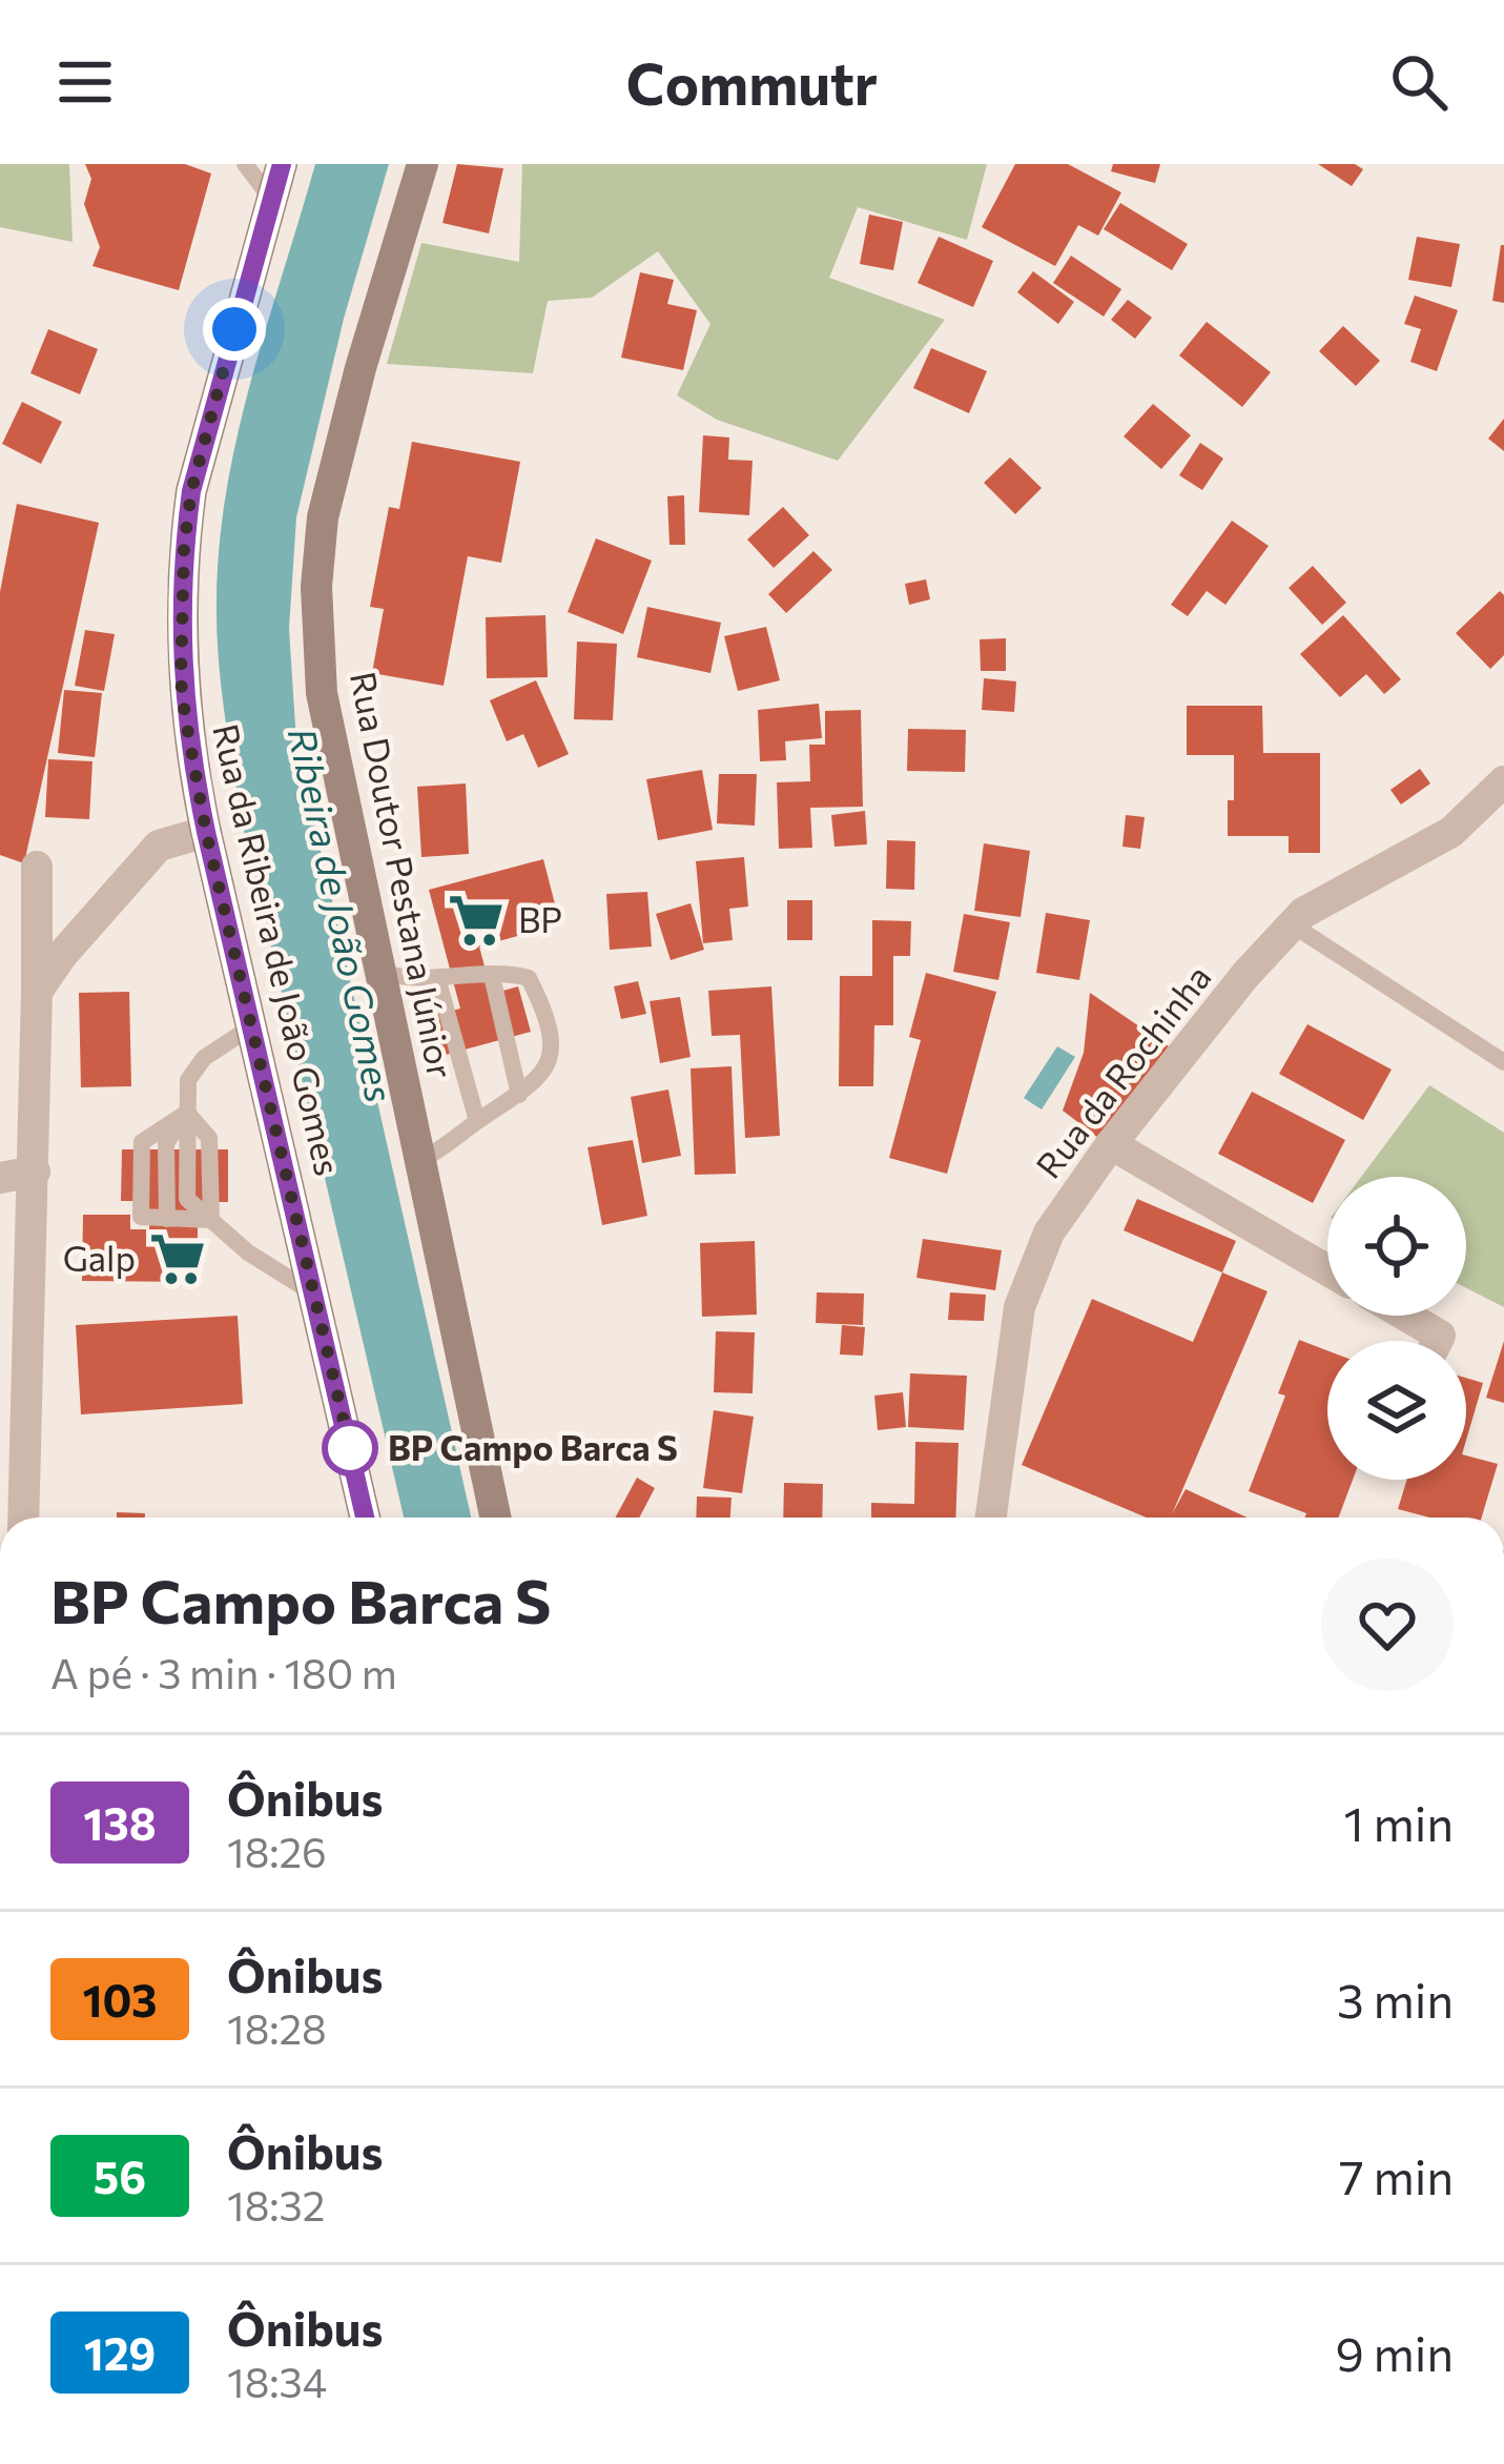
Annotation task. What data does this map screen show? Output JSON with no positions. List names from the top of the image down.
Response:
{
  "streets": {
    "main road": ["Rua Doutor Pestana Júnior", "Rua da Ribeira de João Gomes"],
    "street": ["Rua da Rochinha"]
  },
  "water": ["Ribeira de João Gomes"],
  "places": {
    "supermarket": ["BP", "Galp"],
    "other": ["BP Campo Barca S"]
  },
  "lines": ["bus line 138"],
  "page": {
    "header": "Commutr",
    "heading": ["BP Campo Barca S", "A pé · 3 min · 180 m"],
    "list": [
      {
        "mark": "138",
        "name": "Ônibus",
        "note": "18:26",
        "value": "1 min"
      },
      {
        "mark": "103",
        "name": "Ônibus",
        "note": "18:28",
        "value": "3 min"
      },
      {
        "mark": "56",
        "name": "Ônibus",
        "note": "18:32",
        "value": "7 min"
      },
      {
        "mark": "129",
        "name": "Ônibus",
        "note": "18:34",
        "value": "9 min"
      }
    ]
  }
}
